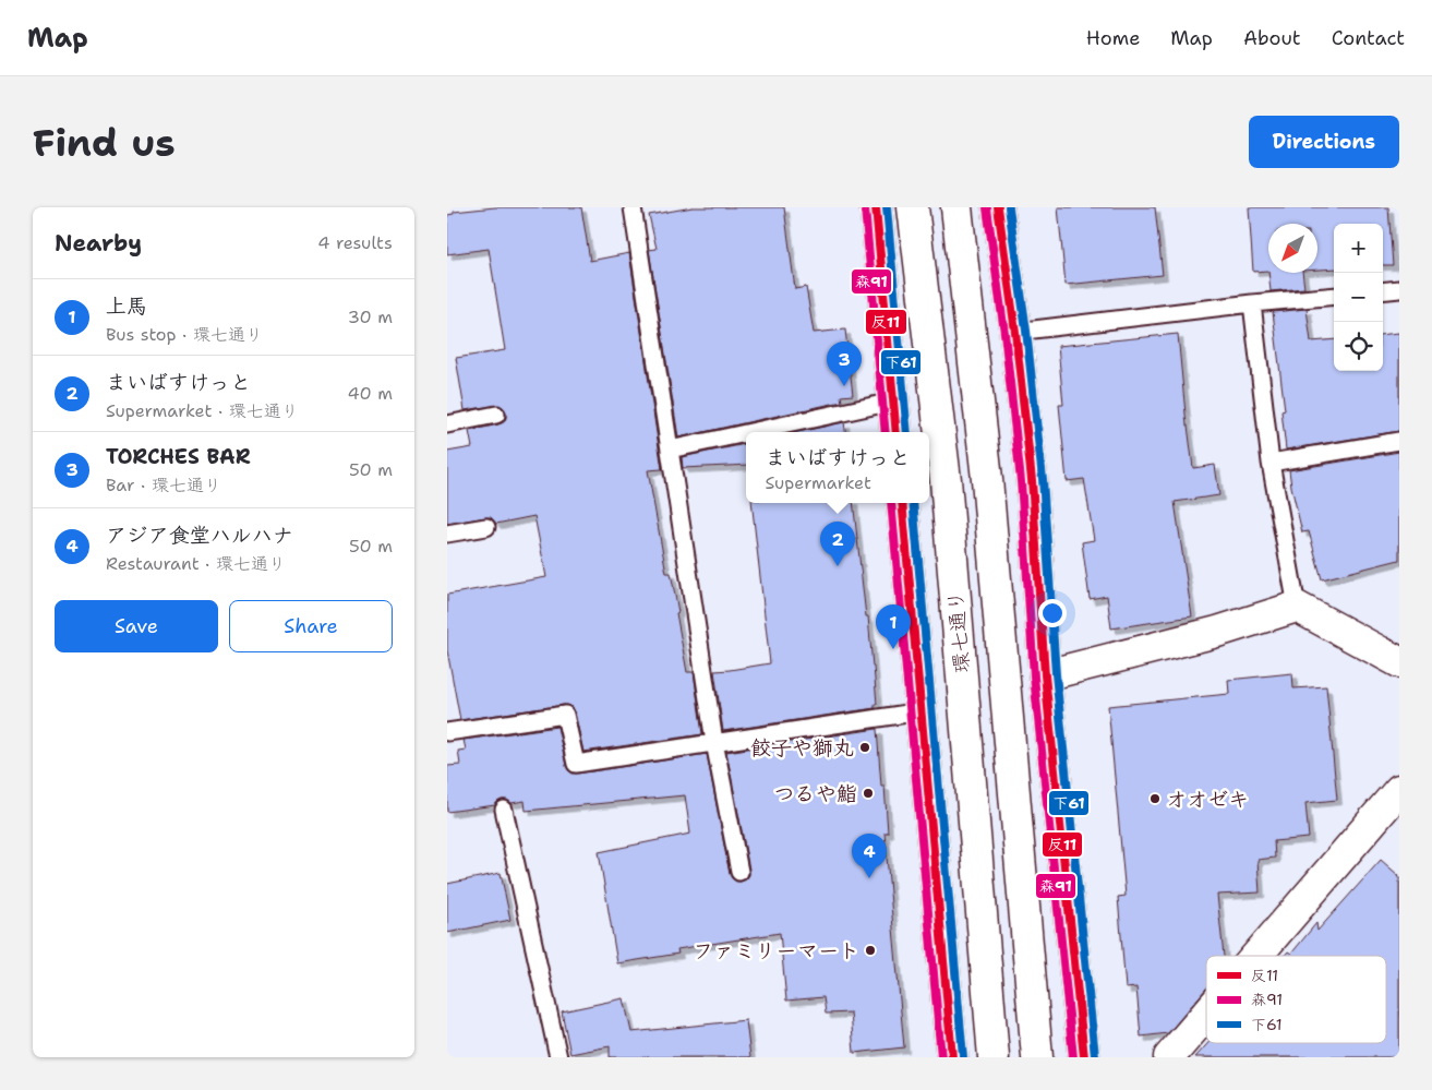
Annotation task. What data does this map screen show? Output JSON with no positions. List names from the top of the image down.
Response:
{
  "streets": {
    "main road": ["環七通り"]
  },
  "places": [
    "餃子や獅丸",
    "つるや鮨",
    "オオゼキ",
    "ファミリーマート"
  ],
  "lines": ["transit line 反11", "transit line 下61", "transit line 森91"],
  "legend": ["反11", "森91", "下61"],
  "north": "bottom left",
  "page": {
    "header": "Map",
    "nav": [
      "Home",
      "Map",
      "About",
      "Contact"
    ],
    "buttons": [
      "Directions",
      ["Save", "Share"]
    ],
    "title": "Find us",
    "heading": ["Nearby", "4 results"],
    "map_buttons": ["+", "−"],
    "list": [
      {
        "mark": "1",
        "name": "上馬",
        "note": "Bus stop · 環七通り",
        "value": "30 m"
      },
      {
        "mark": "2",
        "name": "まいばすけっと",
        "note": "Supermarket · 環七通り",
        "value": "40 m"
      },
      {
        "mark": "3",
        "name": "TORCHES BAR",
        "note": "Bar · 環七通り",
        "value": "50 m"
      },
      {
        "mark": "4",
        "name": "アジア食堂ハルハナ",
        "note": "Restaurant · 環七通り",
        "value": "50 m"
      }
    ],
    "pins": [
      "3",
      "2",
      "1",
      "4"
    ],
    "popup": ["まいばすけっと", "Supermarket"]
  }
}
